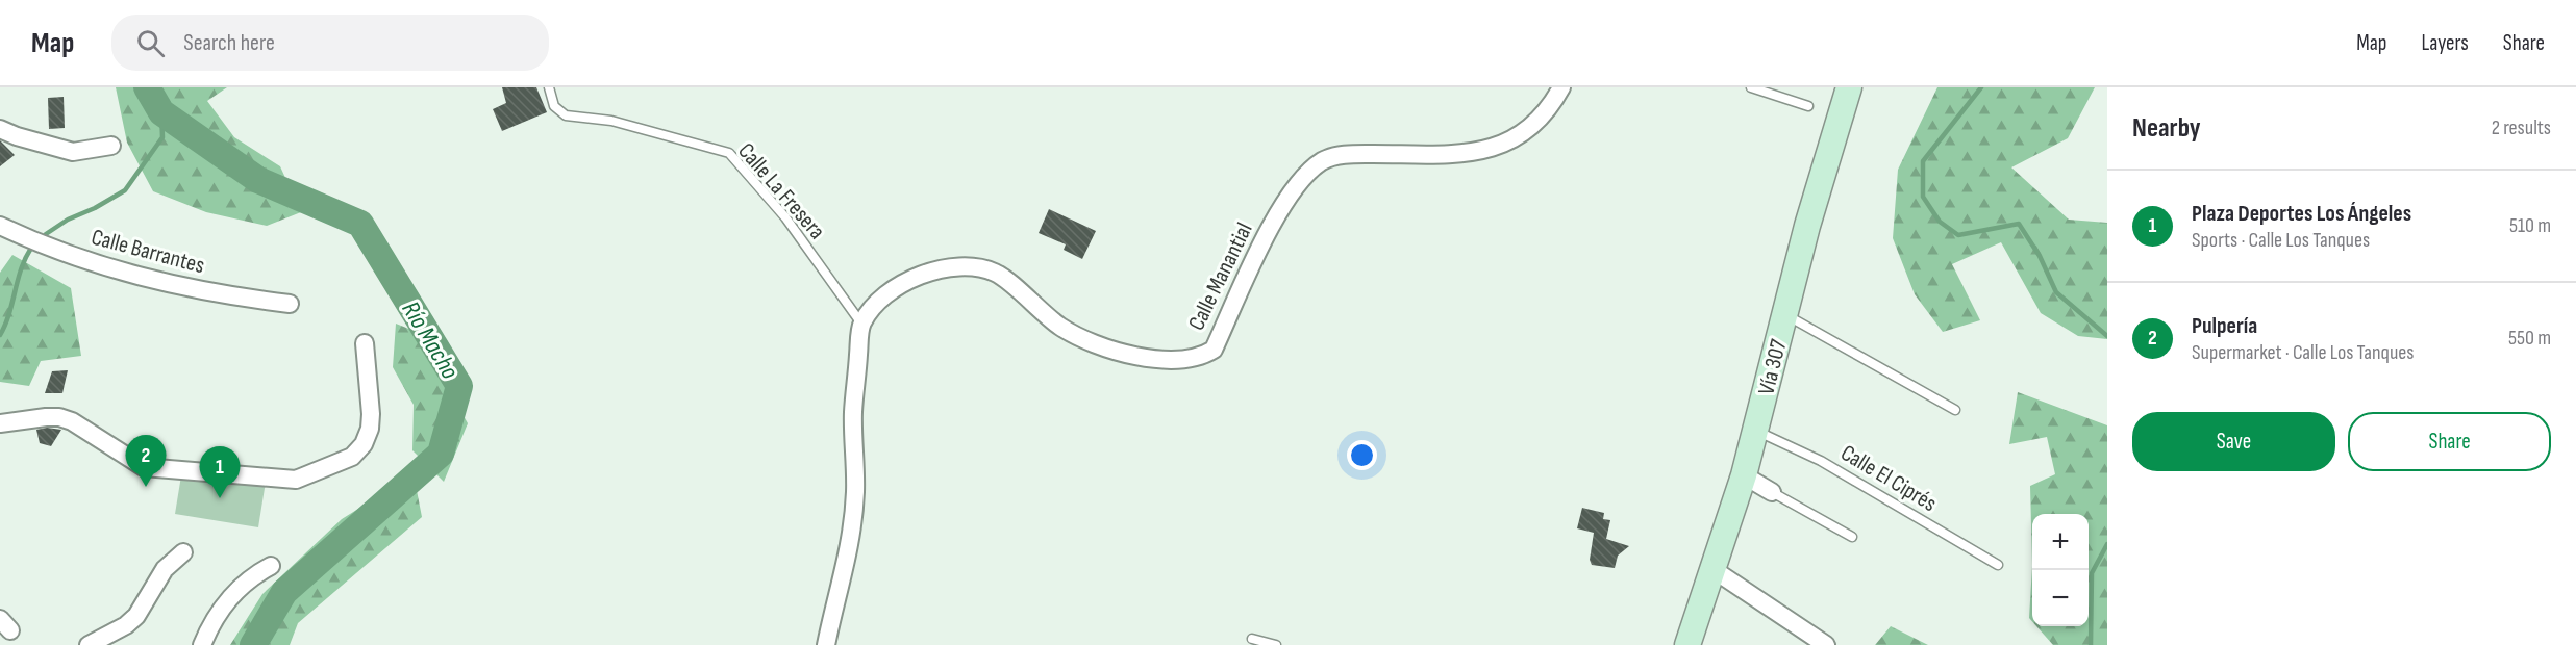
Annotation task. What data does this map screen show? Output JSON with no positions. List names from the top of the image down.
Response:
{
  "streets": {
    "street": ["Calle Barrantes", "Calle Manantial", "Vía 307"],
    "lane": ["Calle La Fresera", "Calle El Ciprés"]
  },
  "crossings": [
    ["Calle La Fresera", "Calle Manantial"],
    ["Vía 307", "Calle El Ciprés"]
  ],
  "water": ["Río Macho"],
  "page": {
    "header": "Map",
    "search": "Search here",
    "nav": ["Map", "Layers", "Share"],
    "heading": ["Nearby", "2 results"],
    "list": [
      {
        "mark": "1",
        "name": "Plaza Deportes Los Ángeles",
        "note": "Sports · Calle Los Tanques",
        "value": "510 m"
      },
      {
        "mark": "2",
        "name": "Pulpería",
        "note": "Supermarket · Calle Los Tanques",
        "value": "550 m"
      }
    ],
    "buttons": ["Save", "Share"],
    "pins": ["2", "1"],
    "map_buttons": ["+", "−"]
  }
}
